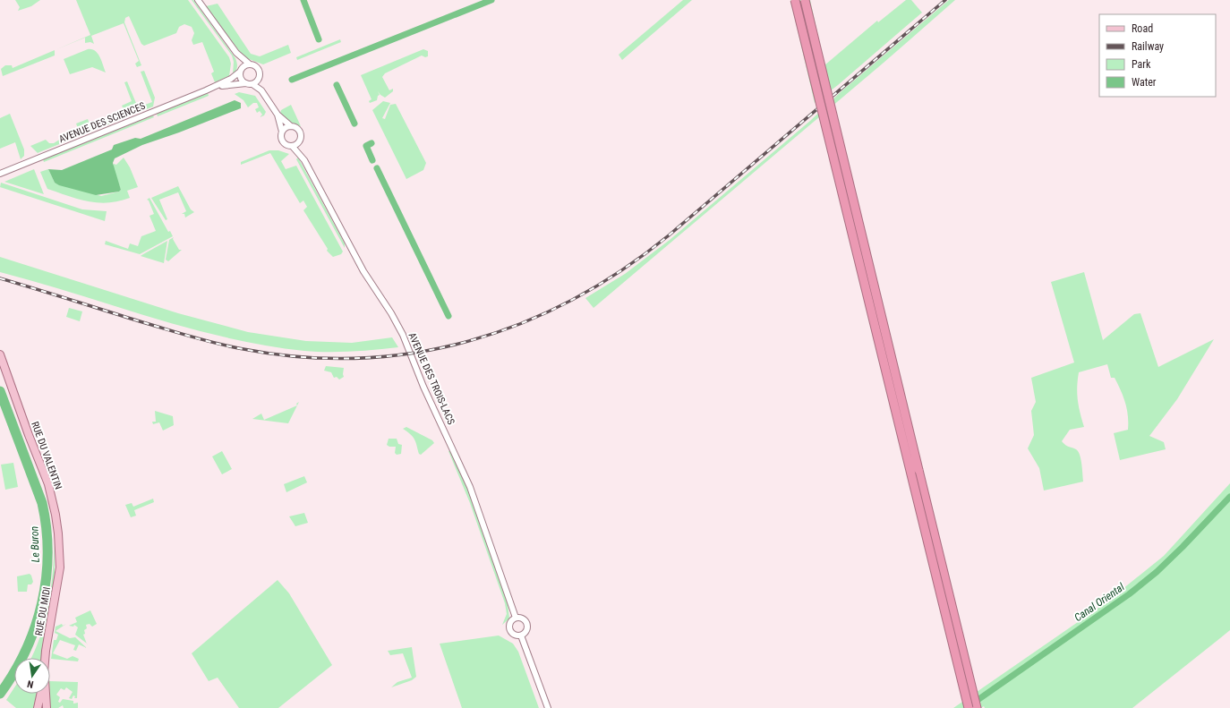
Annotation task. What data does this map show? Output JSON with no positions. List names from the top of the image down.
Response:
{
  "streets": {
    "main road": ["RUE DU VALENTIN", "RUE DU MIDI"],
    "street": ["AVENUE DES SCIENCES", "AVENUE DES TROIS-LACS"]
  },
  "crossings": [
    ["RUE DU VALENTIN", "RUE DU MIDI"]
  ],
  "water": ["Le Buron", "Canal Oriental"],
  "legend": [
    "Road",
    "Railway",
    "Park",
    "Water"
  ],
  "north": "bottom"
}
